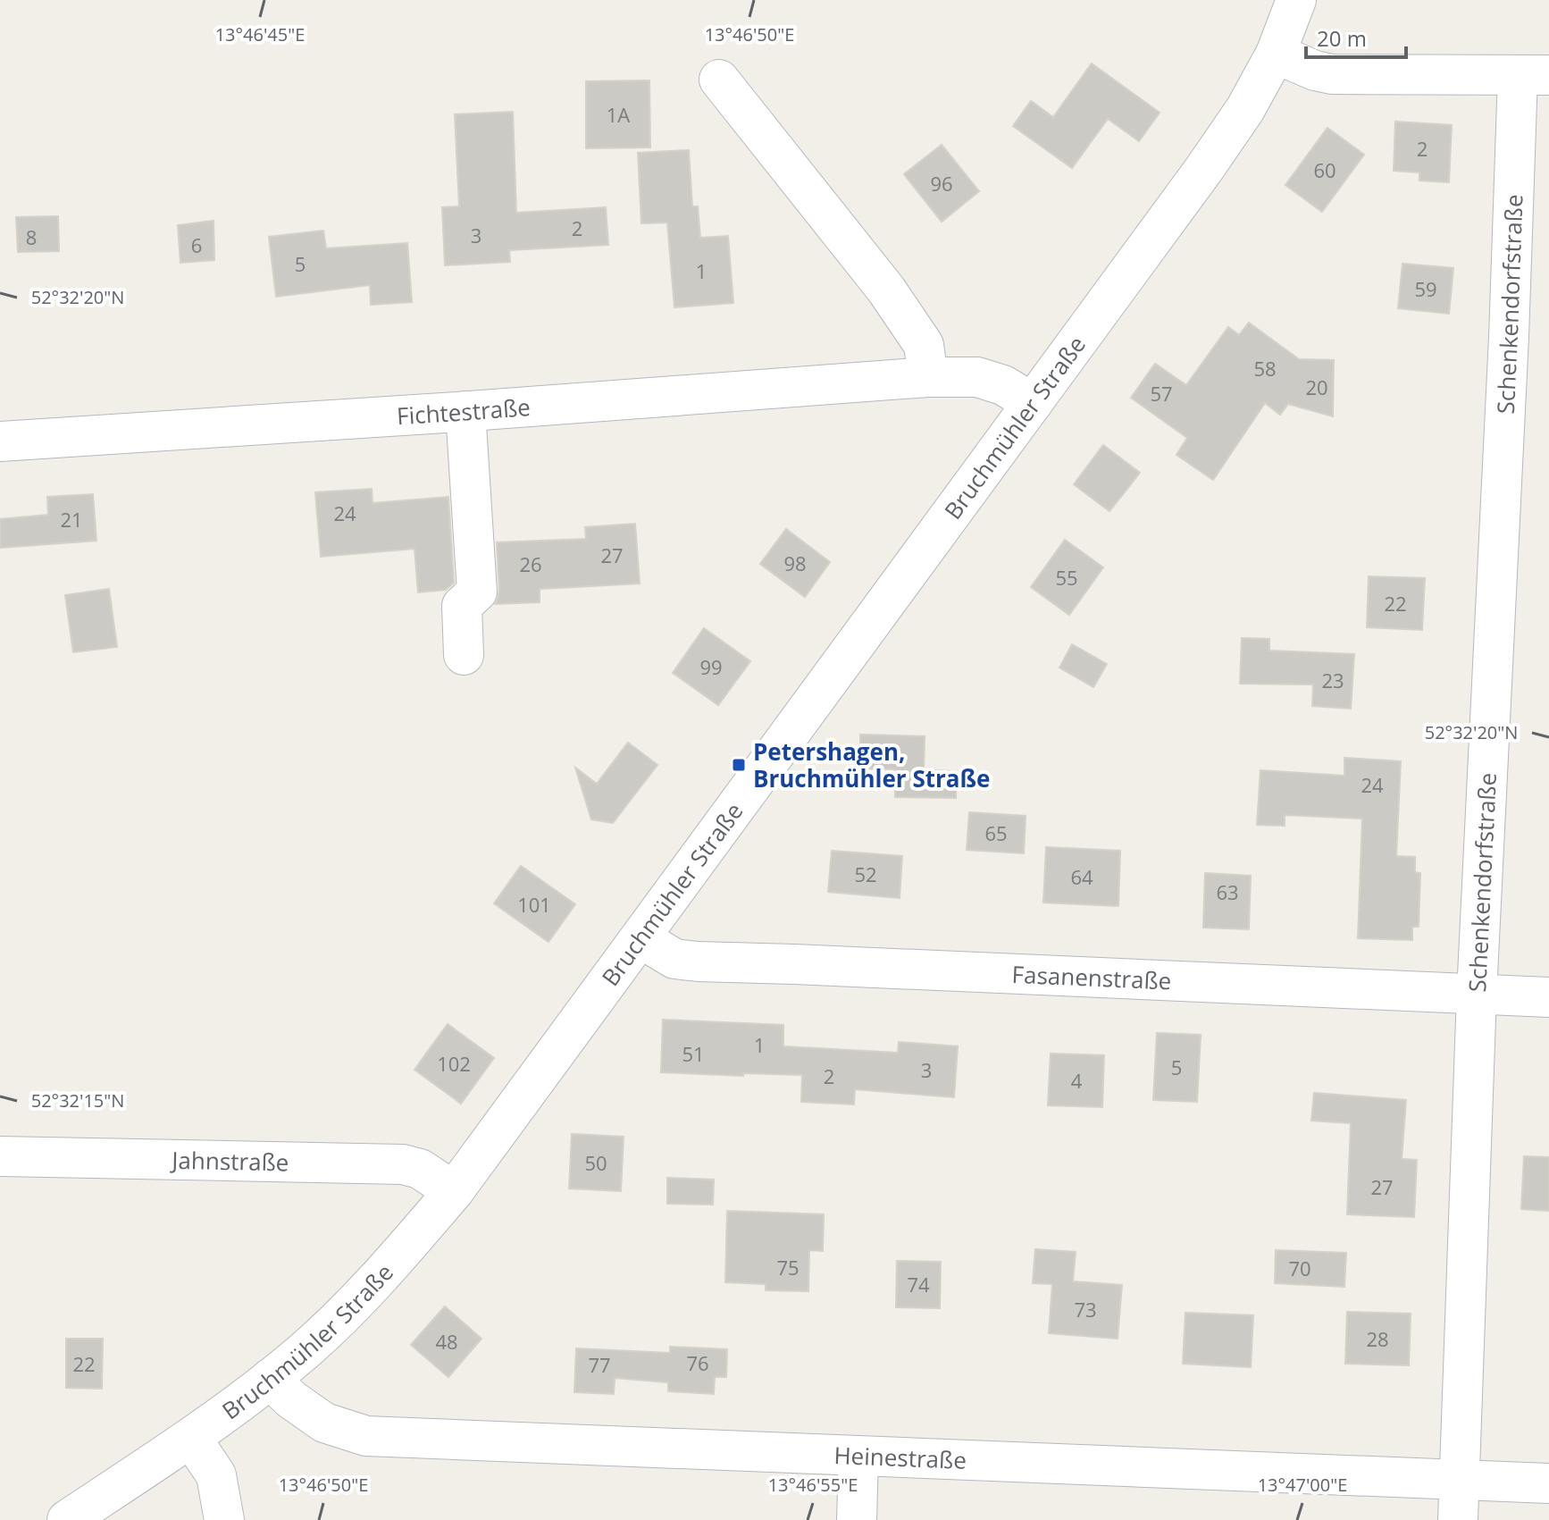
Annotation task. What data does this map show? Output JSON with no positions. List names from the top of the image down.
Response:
{
  "streets": {
    "street": [
      "Schenkendorfstraße",
      "Fichtestraße",
      "Bruchmühler Straße",
      "Fasanenstraße",
      "Jahnstraße",
      "Heinestraße"
    ]
  },
  "crossings": [
    ["Schenkendorfstraße", "Fasanenstraße"],
    ["Schenkendorfstraße", "Heinestraße"],
    ["Fichtestraße", "Bruchmühler Straße"],
    ["Bruchmühler Straße", "Fasanenstraße"],
    ["Bruchmühler Straße", "Jahnstraße"],
    ["Bruchmühler Straße", "Heinestraße"]
  ],
  "places": {
    "transit": ["Petershagen, Bruchmühler Straße"]
  },
  "house_numbers": [
    "1A",
    "2",
    "60",
    "96",
    "2",
    "3",
    "8",
    "6",
    "5",
    "1",
    "59",
    "58",
    "20",
    "57",
    "24",
    "21",
    "27",
    "98",
    "26",
    "55",
    "22",
    "99",
    "23",
    "24",
    "65",
    "52",
    "64",
    "63",
    "101",
    "1",
    "51",
    "102",
    "5",
    "3",
    "2",
    "4",
    "50",
    "27",
    "75",
    "70",
    "74",
    "73",
    "28",
    "48",
    "76",
    "22",
    "77"
  ],
  "scale_bar": "20 m",
  "coordinates": [
    "13°46'45\"E",
    "13°46'50\"E",
    "52°32'20\"N",
    "52°32'15\"N",
    "13°46'55\"E",
    "13°47'00\"E"
  ]
}
